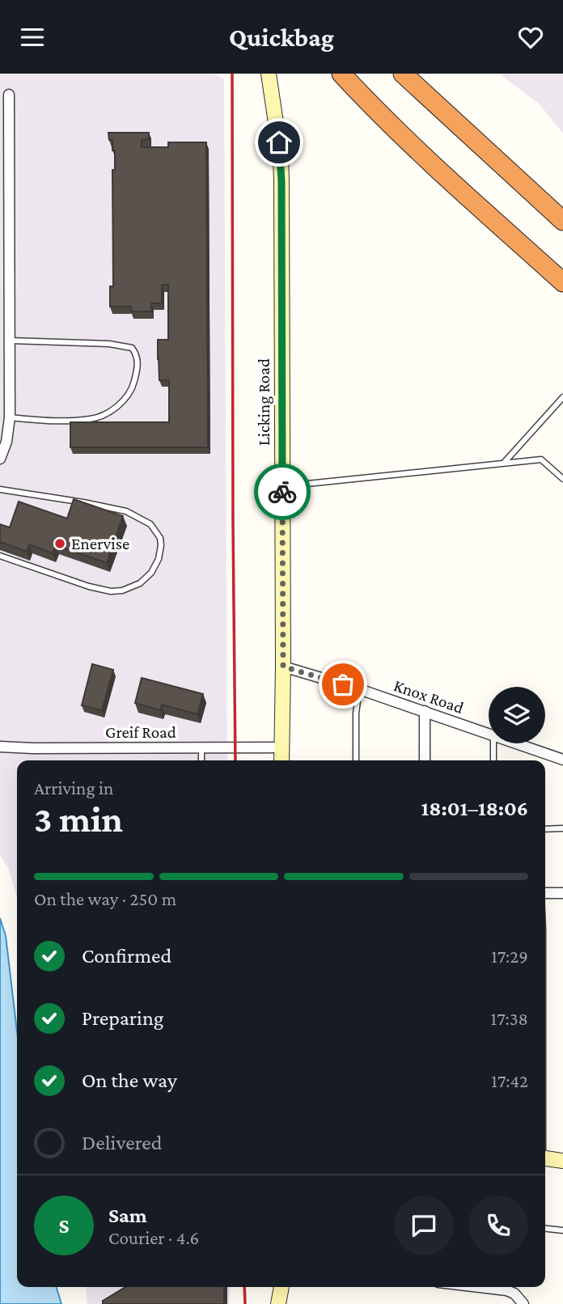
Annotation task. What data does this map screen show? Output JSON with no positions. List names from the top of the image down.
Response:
{
  "streets": {
    "street": ["Licking Road", "Knox Road", "Greif Road"]
  },
  "crossings": [
    ["Licking Road", "Knox Road"],
    ["Licking Road", "Greif Road"]
  ],
  "places": ["Enervise"],
  "page": {
    "header": "Quickbag",
    "heading": ["3 min", "Arriving in", "18:01–18:06"],
    "panel": ["Sam", "Courier · 4.6"],
    "bar": "On the way · 250 m",
    "list": [
      ["Confirmed", "17:29"],
      ["Preparing", "17:38"],
      ["On the way", "17:42"],
      "Delivered"
    ],
    "round": "S"
  }
}
